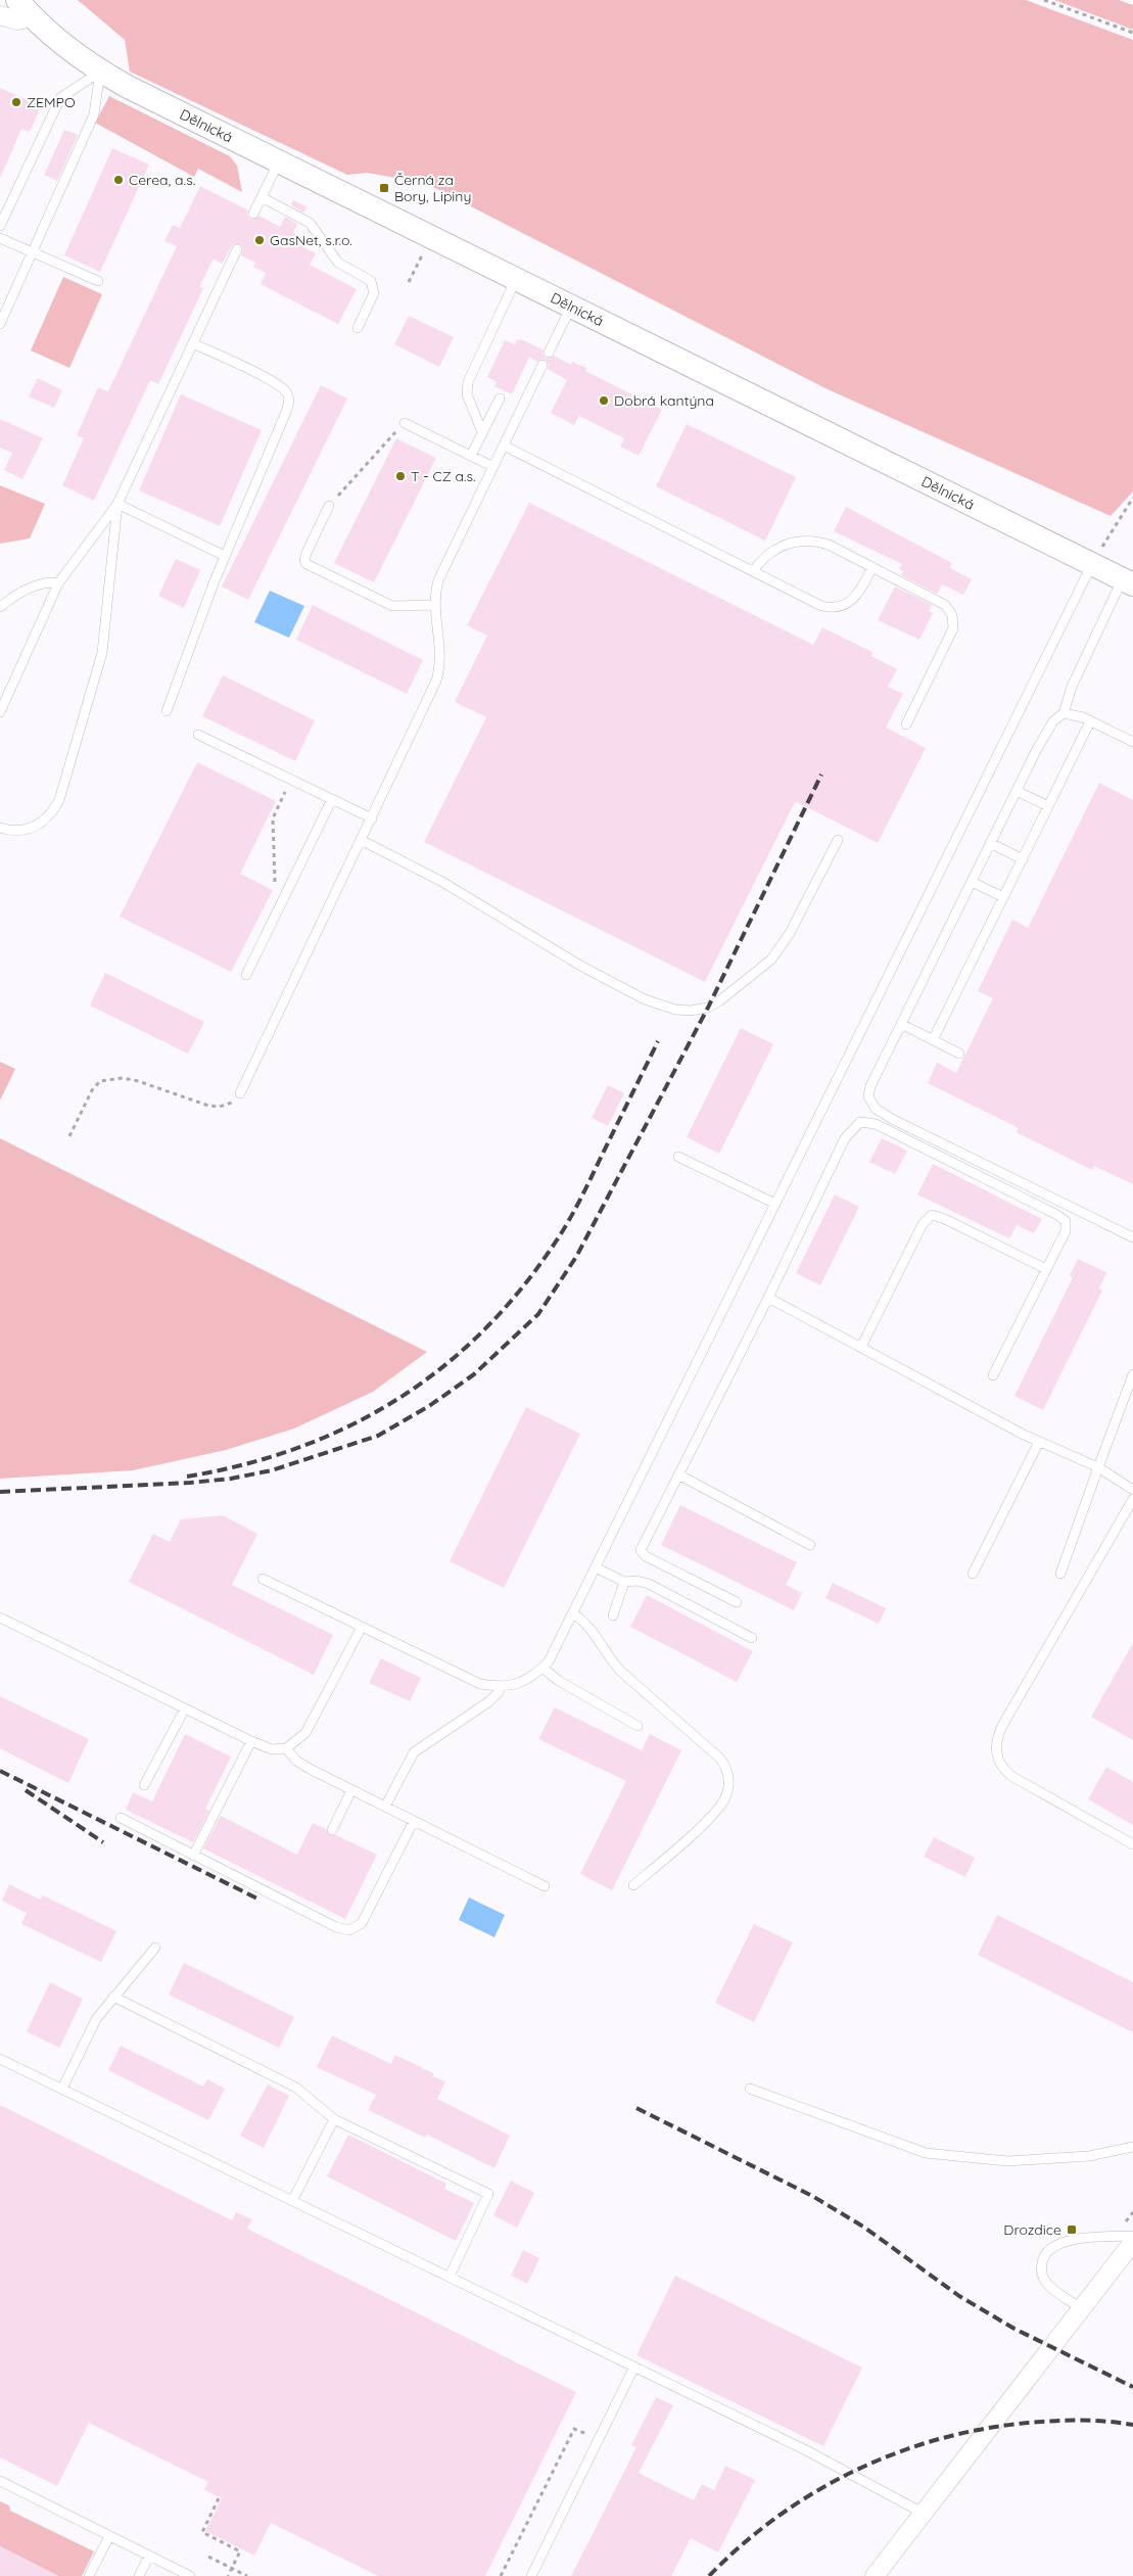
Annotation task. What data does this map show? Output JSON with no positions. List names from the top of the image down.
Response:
{
  "streets": {
    "street": ["Dělnická"]
  },
  "places": {
    "other": [
      "ZEMPO",
      "Cerea, a.s.",
      "GasNet, s.r.o.",
      "Dobrá kantýna",
      "T - CZ a.s."
    ],
    "transit": ["Černá za Bory, Lipiny", "Drozdice"]
  }
}
